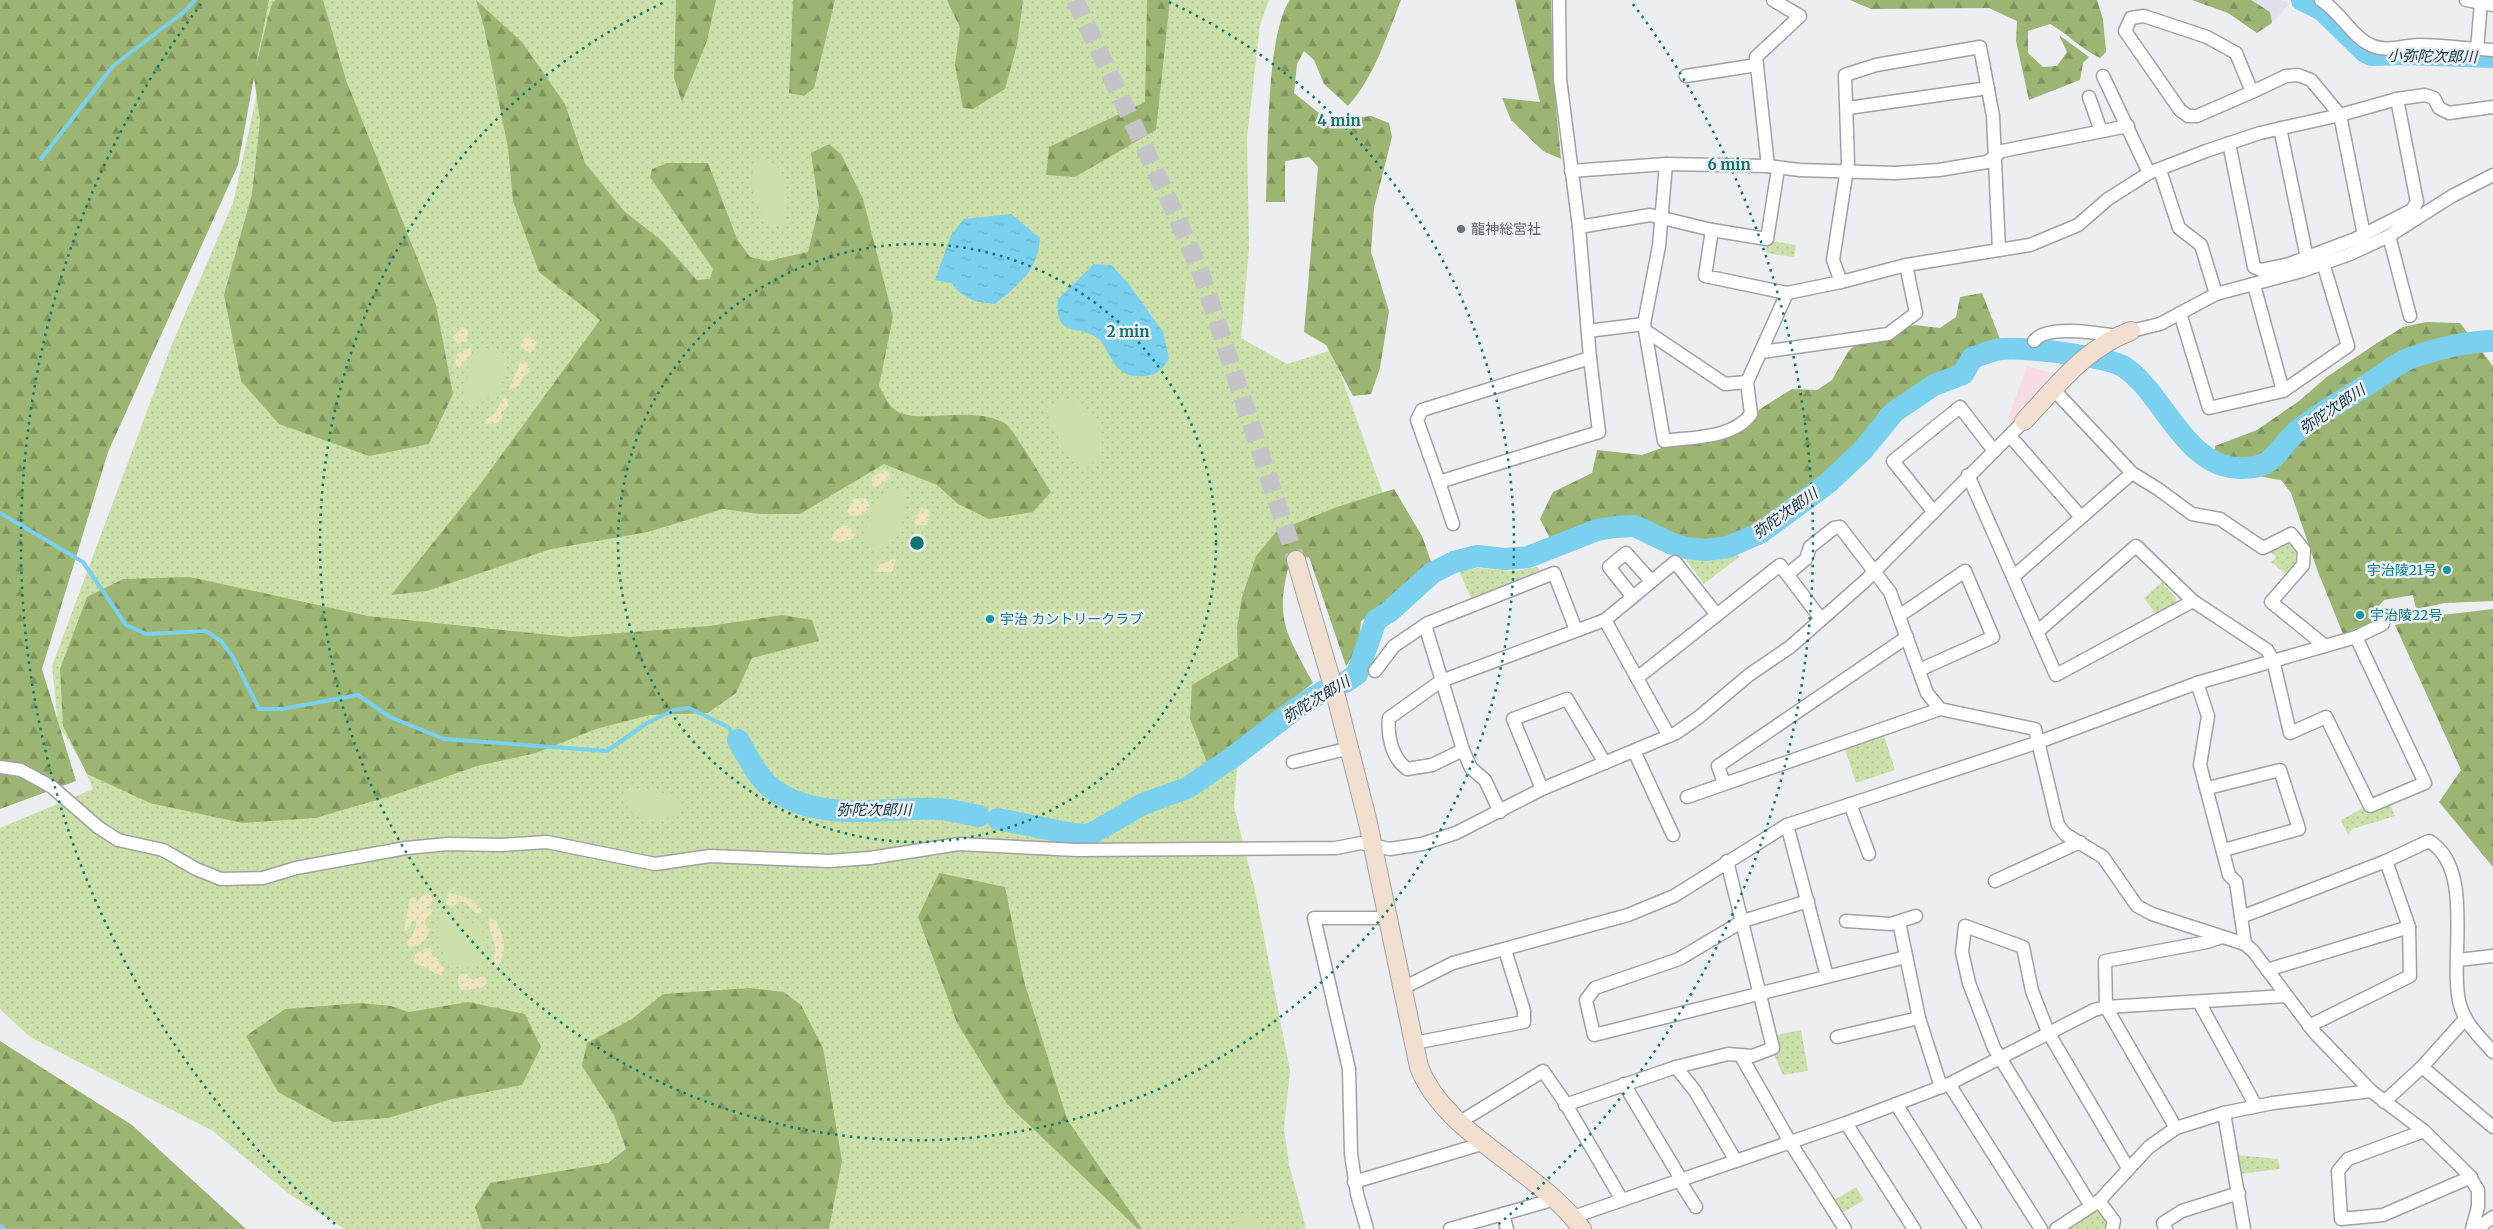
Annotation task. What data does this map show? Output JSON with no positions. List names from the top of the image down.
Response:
{
  "water": ["小弥陀次郎川", "弥陀次郎川"],
  "places": [
    "龍神総宮社",
    "宇治陵21号",
    "宇治陵22号",
    "宇治 カントリークラブ"
  ],
  "rings": ["4 min", "6 min", "2 min"]
}
